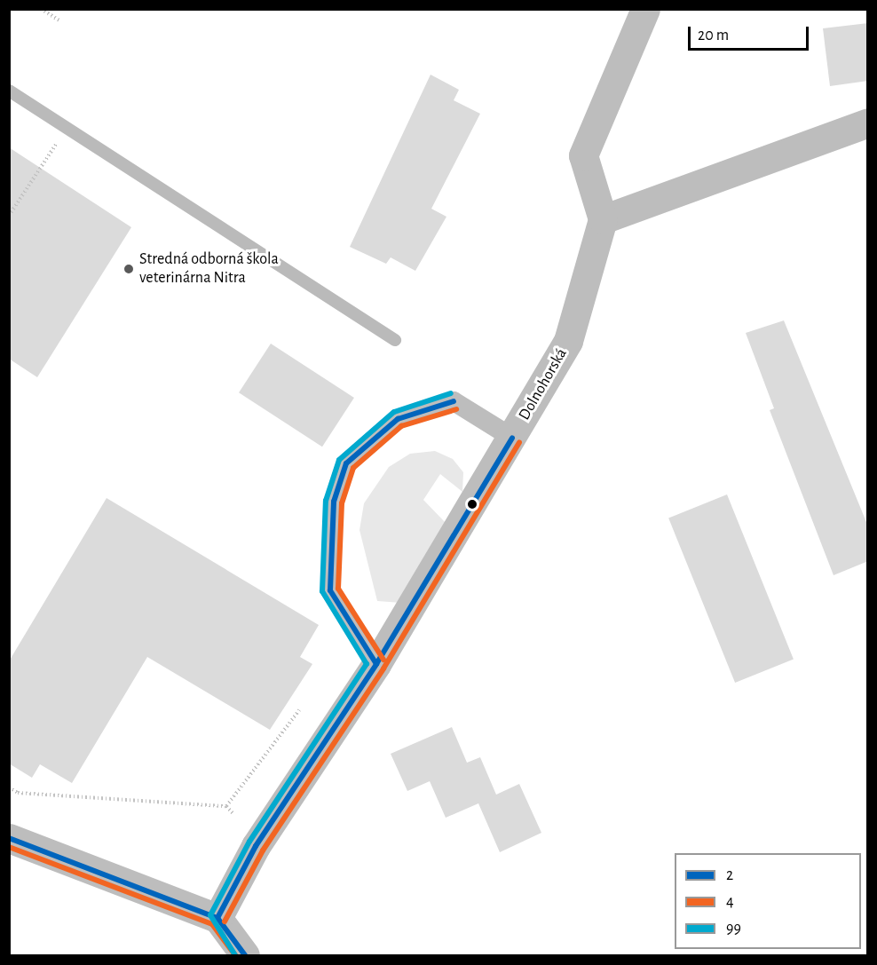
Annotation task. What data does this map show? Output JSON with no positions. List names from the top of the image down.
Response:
{
  "streets": {
    "street": ["Dolnohorská"]
  },
  "places": ["Stredná odborná škola veterinárna Nitra"],
  "lines": ["transit line 99", "transit line 2", "transit line 4"],
  "legend": ["2", "4", "99"],
  "scale_bar": "20 m"
}
